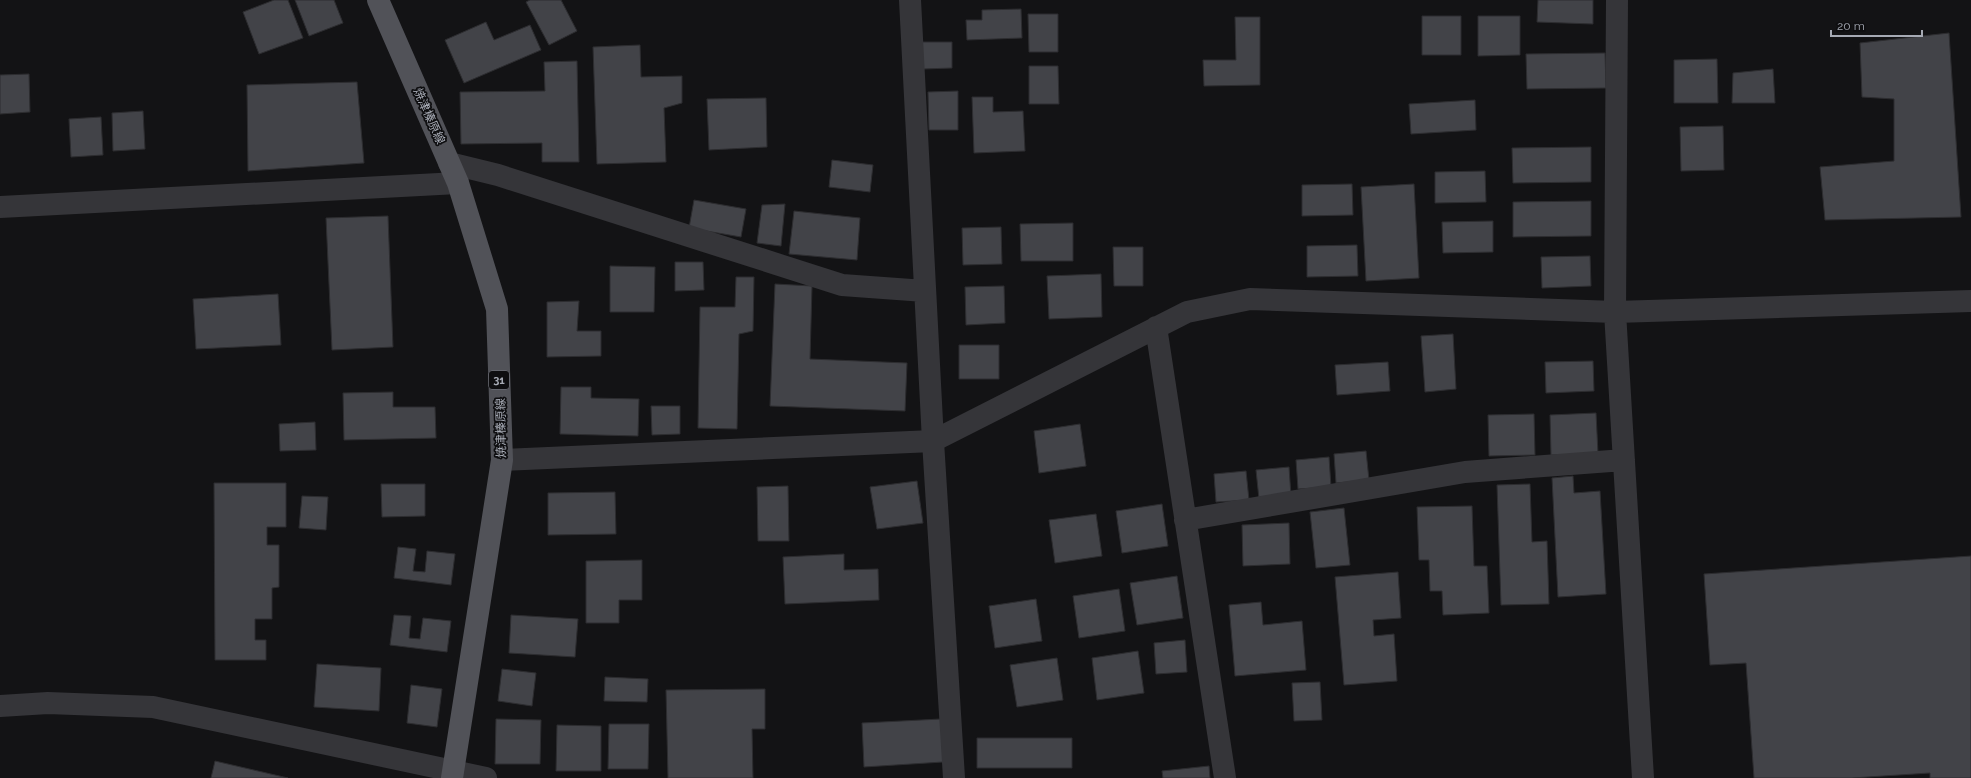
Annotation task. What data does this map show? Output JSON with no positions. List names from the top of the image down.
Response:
{
  "streets": {
    "main road": ["焼津榛原線", "31"]
  },
  "scale_bar": "20 m"
}
